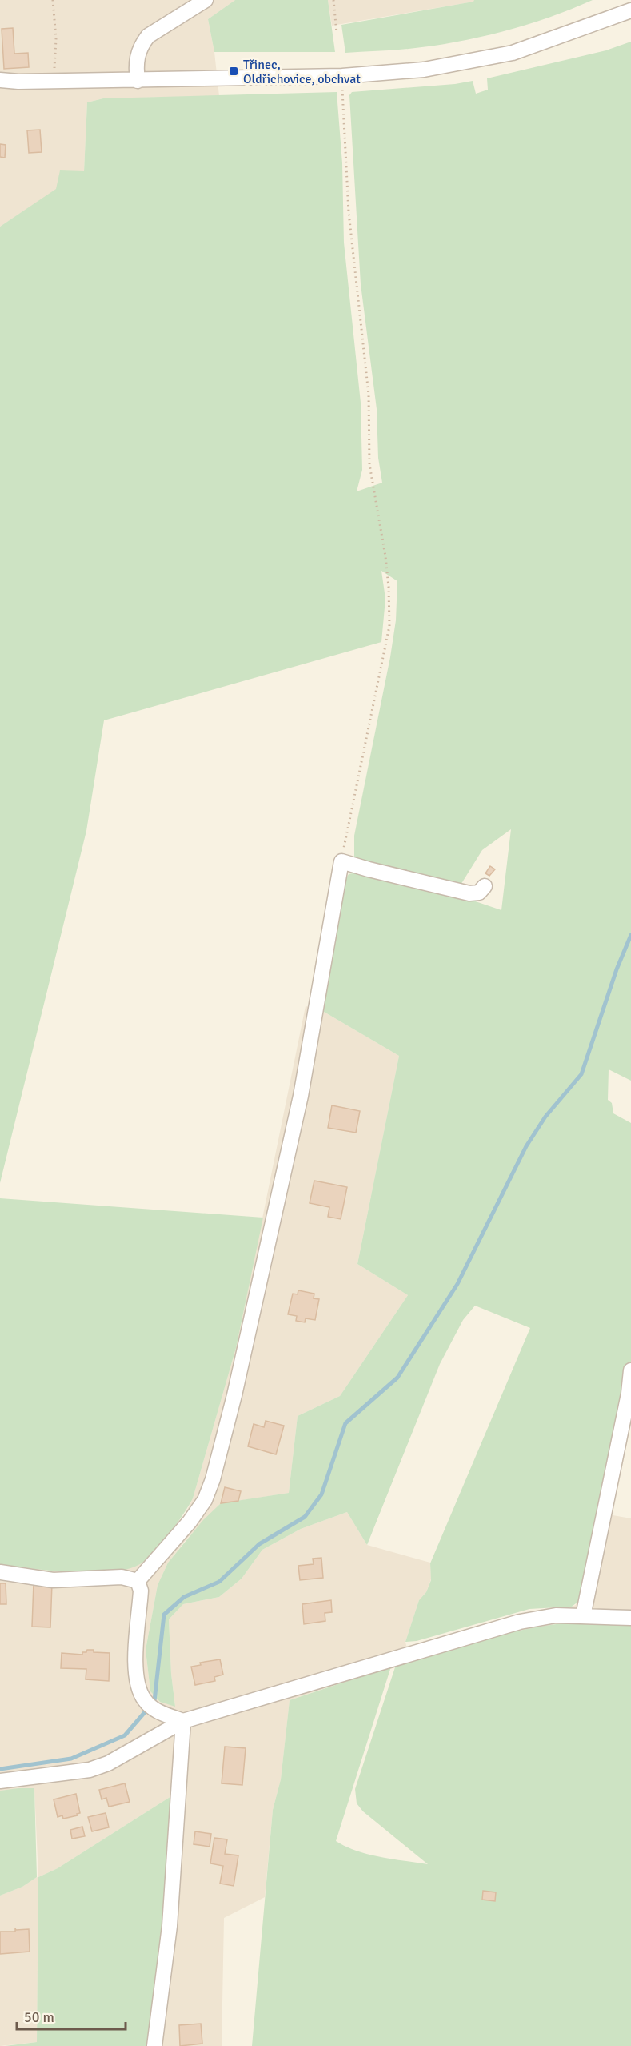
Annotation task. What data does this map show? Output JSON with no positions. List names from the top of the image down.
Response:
{
  "places": {
    "transit": ["Třinec, Oldřichovice, obchvat"]
  },
  "scale_bar": "50 m"
}
